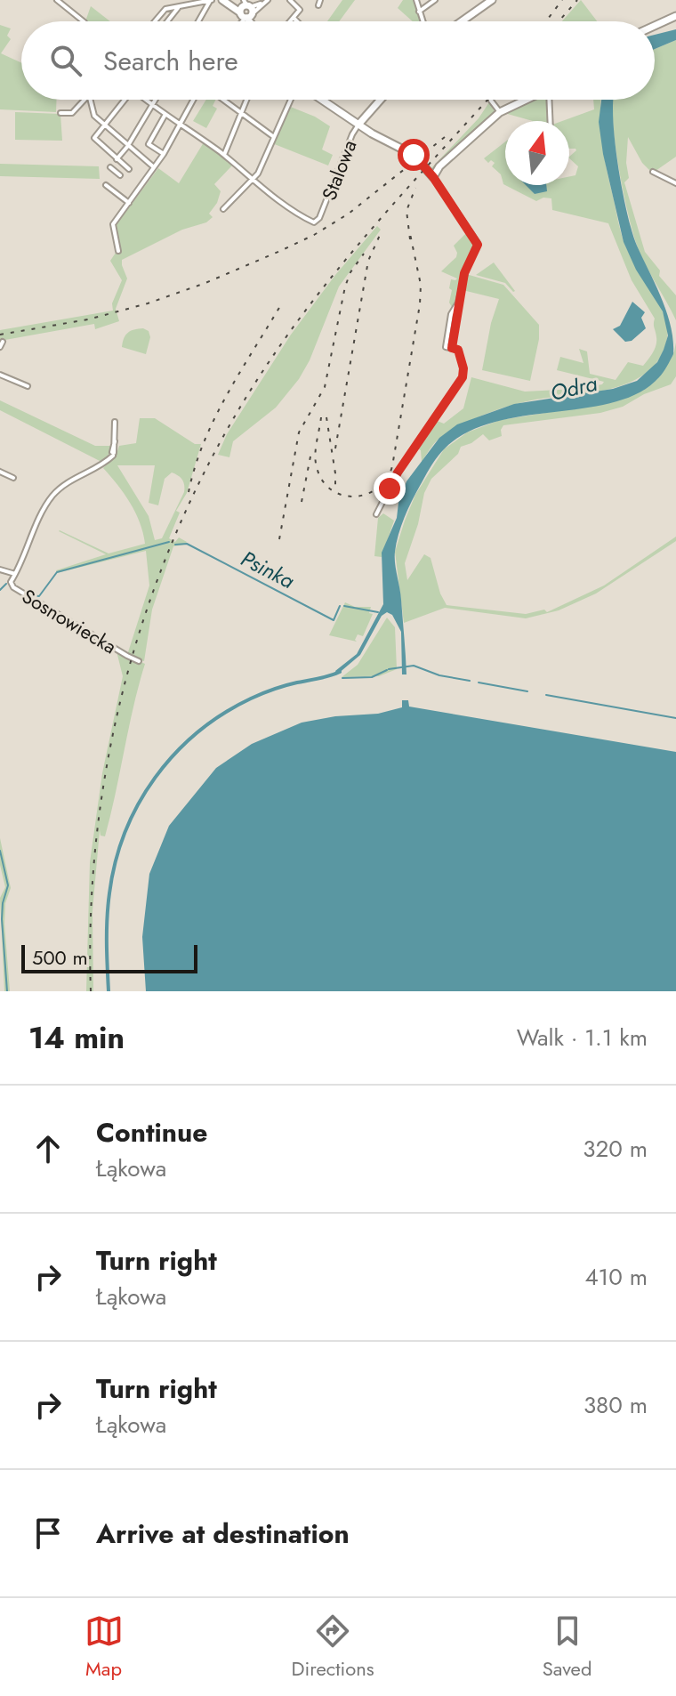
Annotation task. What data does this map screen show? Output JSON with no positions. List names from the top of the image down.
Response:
{
  "streets": {
    "street": ["Stalowa", "Sosnowiecka"]
  },
  "water": ["Odra", "Psinka"],
  "scale_bar": "500 m",
  "north": "top",
  "page": {
    "search": "Search here",
    "scale": "500 m",
    "heading": ["14 min", "Walk · 1.1 km"],
    "list": [
      ["Continue", "Łąkowa", "320 m"],
      ["Turn right", "Łąkowa", "410 m"],
      ["Turn right", "Łąkowa", "380 m"],
      "Arrive at destination"
    ],
    "nav": ["Map", "Directions", "Saved"]
  }
}
